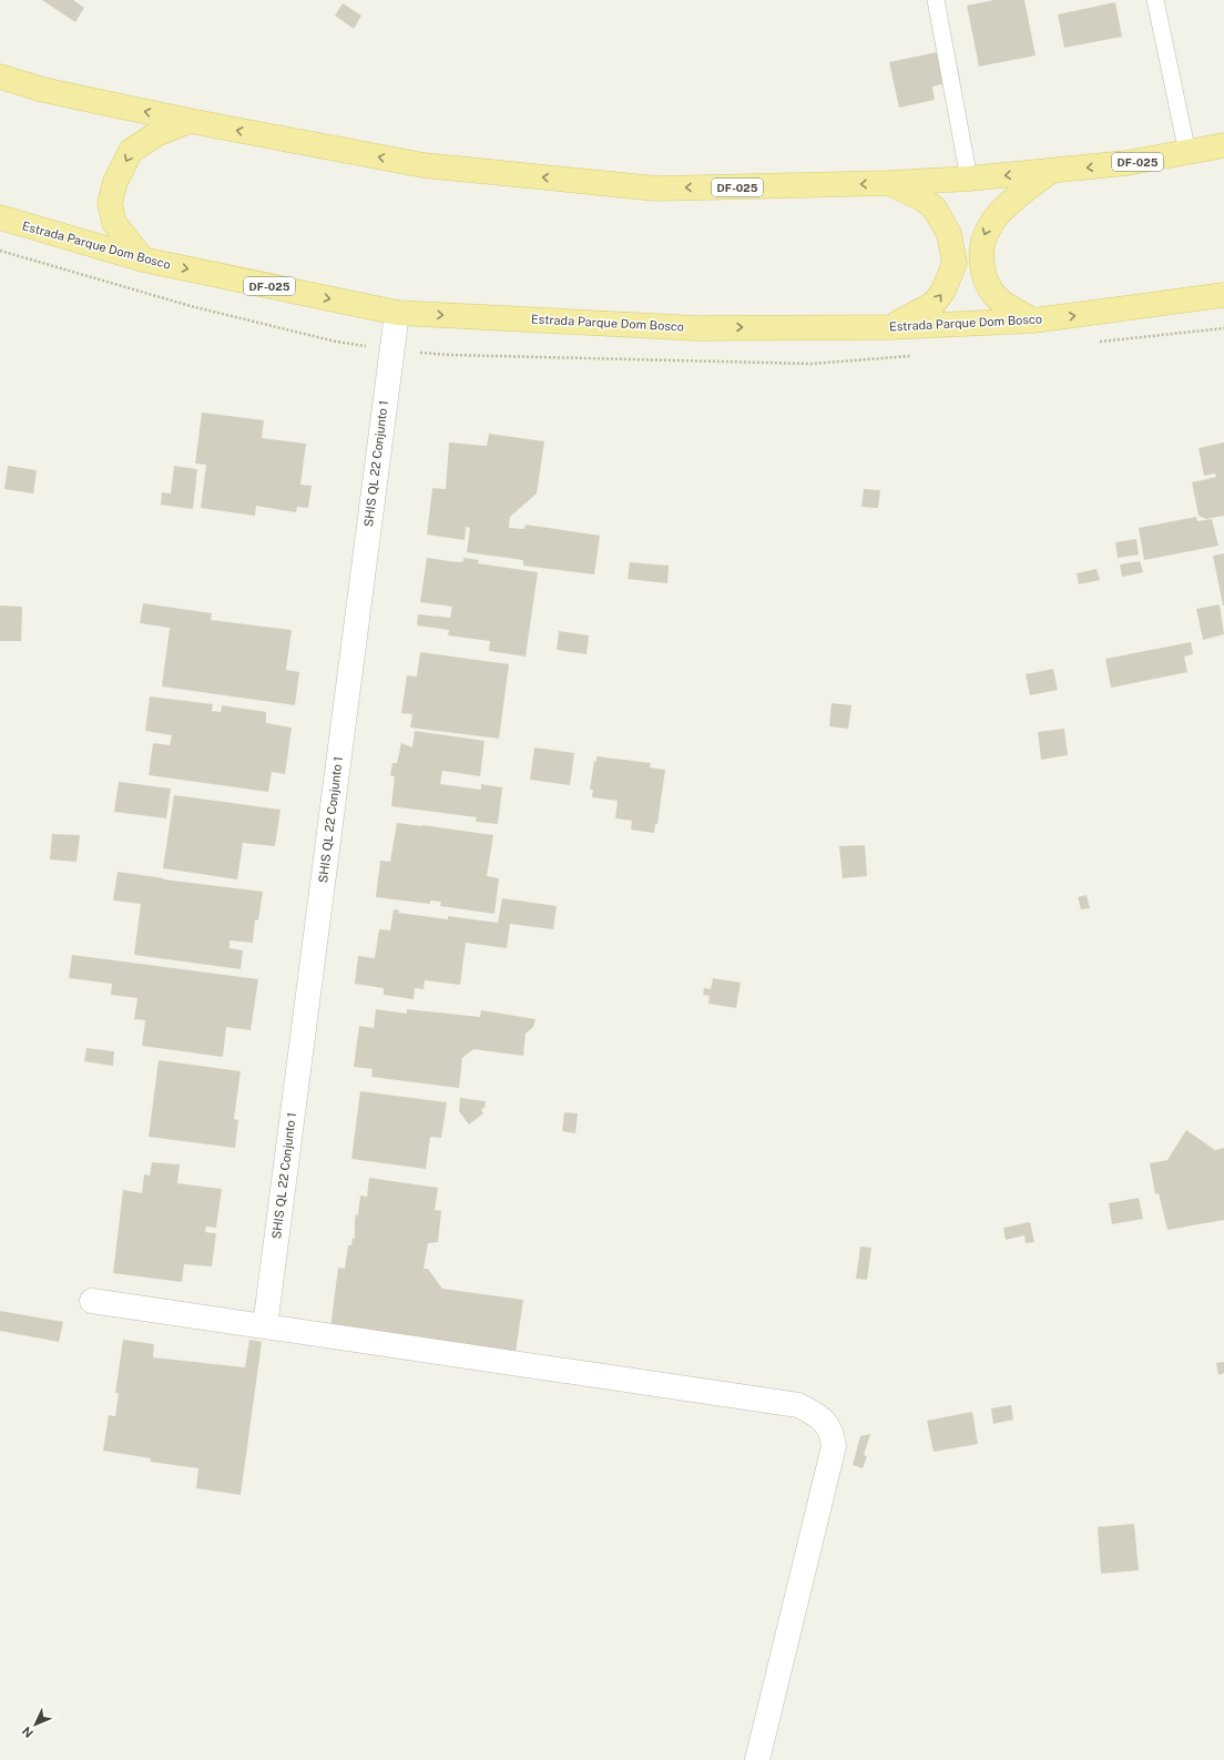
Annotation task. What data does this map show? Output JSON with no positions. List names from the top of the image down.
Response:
{
  "streets": {
    "main road": ["DF-025", "Estrada Parque Dom Bosco"],
    "street": ["SHIS QL 22 Conjunto 1"]
  },
  "crossings": [
    ["Estrada Parque Dom Bosco", "SHIS QL 22 Conjunto 1"]
  ],
  "north": "bottom left"
}
